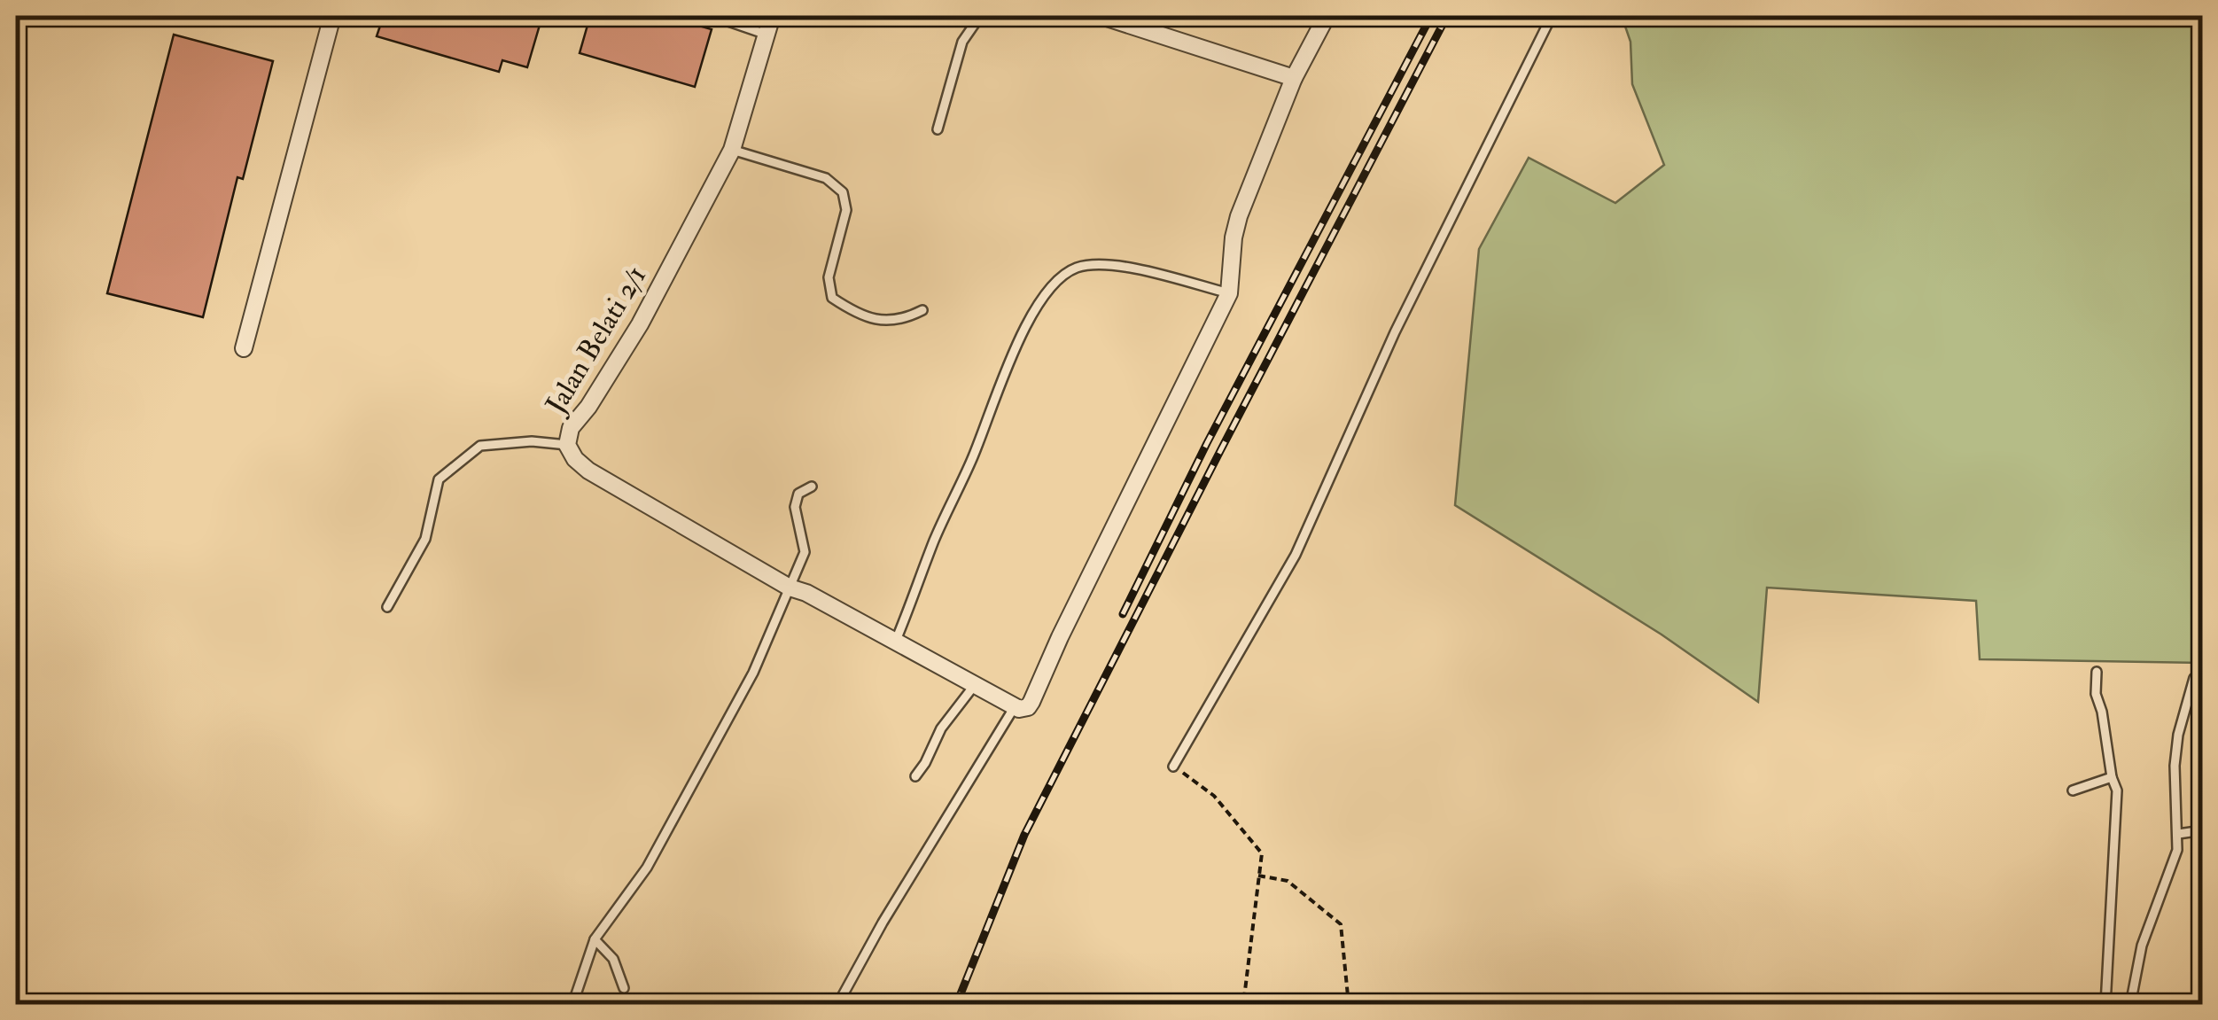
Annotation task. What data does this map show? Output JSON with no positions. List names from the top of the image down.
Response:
{
  "streets": {
    "street": ["Jalan Belati 2/1"]
  }
}
